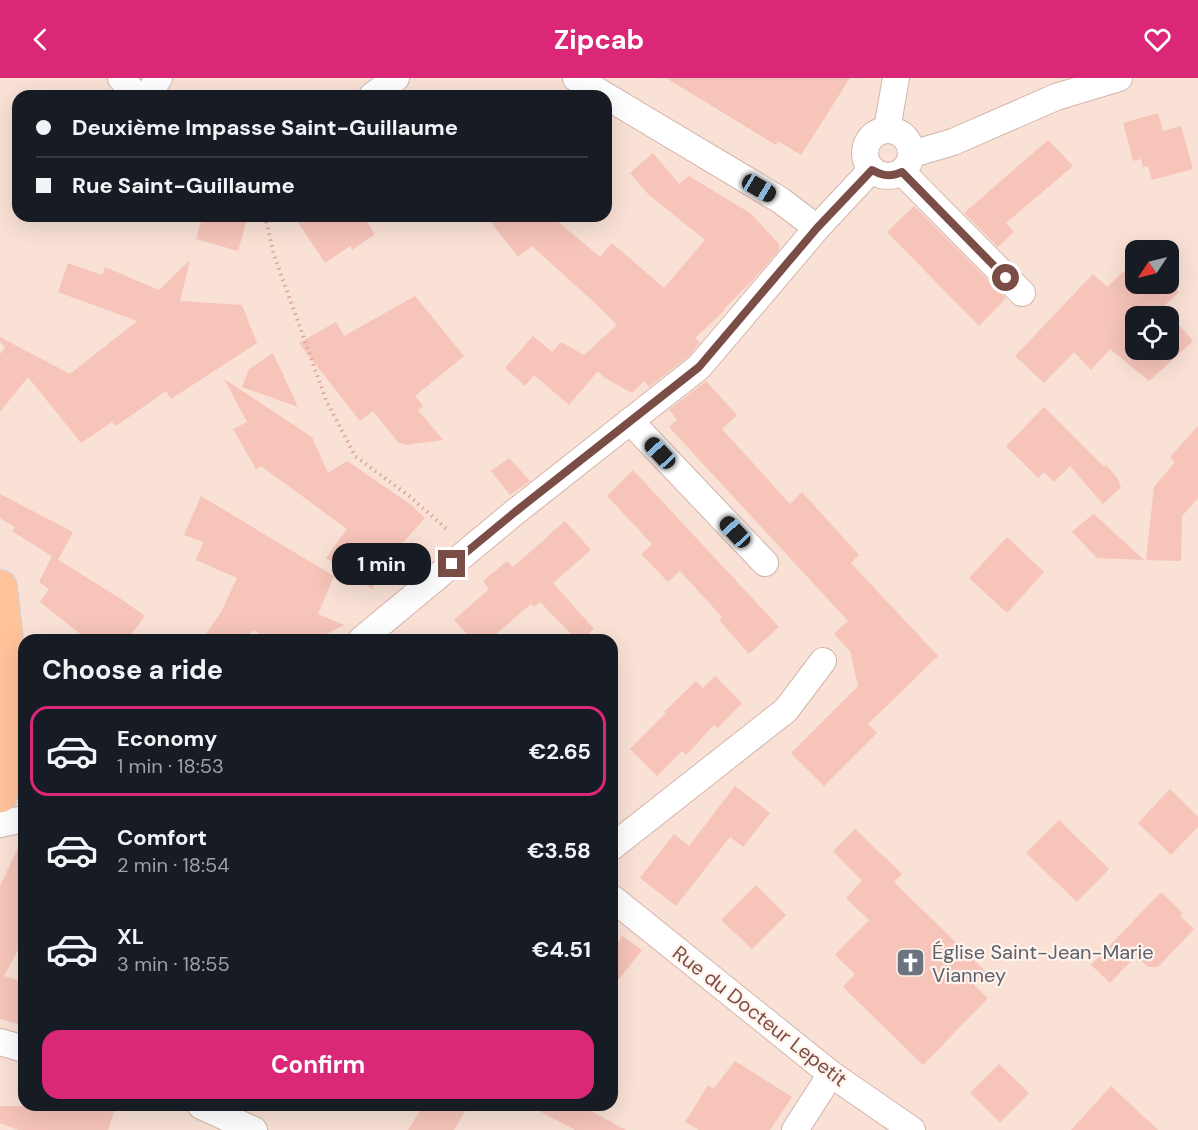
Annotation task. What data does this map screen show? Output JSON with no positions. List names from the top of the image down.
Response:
{
  "streets": {
    "street": ["Rue du Docteur Lepetit"]
  },
  "places": {
    "church": ["Église Saint-Jean-Marie Vianney"]
  },
  "north": "bottom left",
  "page": {
    "header": "Zipcab",
    "banner": ["Deuxième Impasse Saint-Guillaume", "Rue Saint-Guillaume"],
    "bubble": "1 min",
    "heading": "Choose a ride",
    "list": [
      {
        "name": "Economy",
        "note": "1 min · 18:53",
        "value": "€2.65"
      },
      {
        "name": "Comfort",
        "note": "2 min · 18:54",
        "value": "€3.58"
      },
      {
        "name": "XL",
        "note": "3 min · 18:55",
        "value": "€4.51"
      }
    ],
    "buttons": "Confirm"
  }
}
